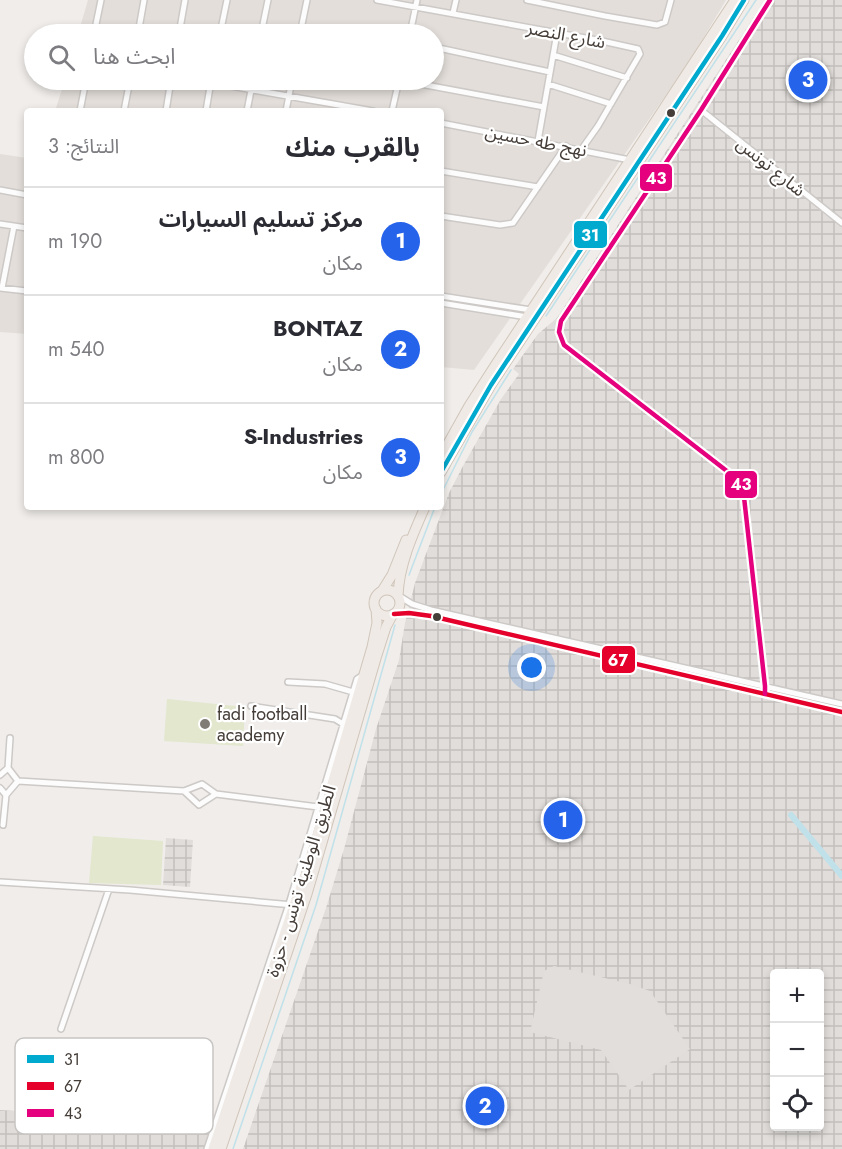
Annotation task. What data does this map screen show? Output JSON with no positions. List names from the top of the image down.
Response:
{
  "streets": {
    "main road": ["الطريق الوطنية تونس - حزوة"],
    "street": ["شارع النصر", "نهج طه حسين", "شارع تونس"]
  },
  "crossings": [
    ["شارع النصر", "نهج طه حسين"]
  ],
  "places": ["fadi football academy"],
  "lines": ["transit line 31", "transit line 43", "transit line 67"],
  "legend": ["31", "67", "43"],
  "page": {
    "search": "ابحث هنا",
    "pins": ["3", "1", "2"],
    "heading": ["بالقرب منك", "النتائج: 3"],
    "list": [
      {
        "mark": "1",
        "name": "مركز تسليم السيارات",
        "note": "مكان",
        "value": "190 m"
      },
      {
        "mark": "2",
        "name": "BONTAZ",
        "note": "مكان",
        "value": "540 m"
      },
      {
        "mark": "3",
        "name": "S-Industries",
        "note": "مكان",
        "value": "800 m"
      }
    ],
    "map_buttons": ["+", "−"]
  }
}
